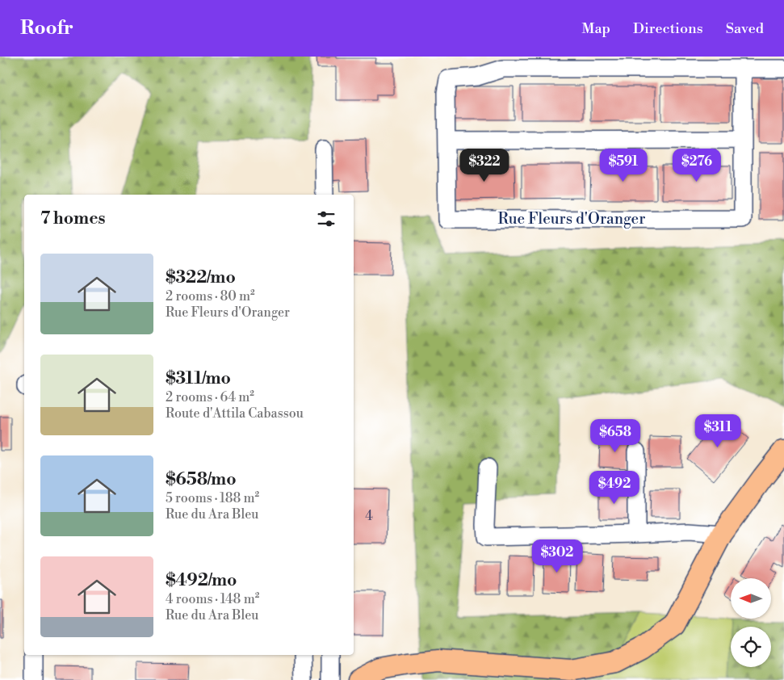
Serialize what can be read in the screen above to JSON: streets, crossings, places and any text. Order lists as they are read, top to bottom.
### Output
{
  "streets": {
    "street": ["Rue Fleurs d'Oranger"]
  },
  "house_numbers": ["4"],
  "north": "left",
  "page": {
    "header": "Roofr",
    "nav": ["Map", "Directions", "Saved"],
    "price": [
      "$322",
      "$591",
      "$276",
      "$311",
      "$658",
      "$492",
      "$302"
    ],
    "heading": "7 homes",
    "list": [
      {
        "name": "$322/mo",
        "note": "2 rooms · 80 m² · Rue Fleurs d'Oranger"
      },
      {
        "name": "$311/mo",
        "note": "2 rooms · 64 m² · Route d'Attila Cabassou"
      },
      {
        "name": "$658/mo",
        "note": "5 rooms · 188 m² · Rue du Ara Bleu"
      },
      {
        "name": "$492/mo",
        "note": "4 rooms · 148 m² · Rue du Ara Bleu"
      }
    ]
  }
}
